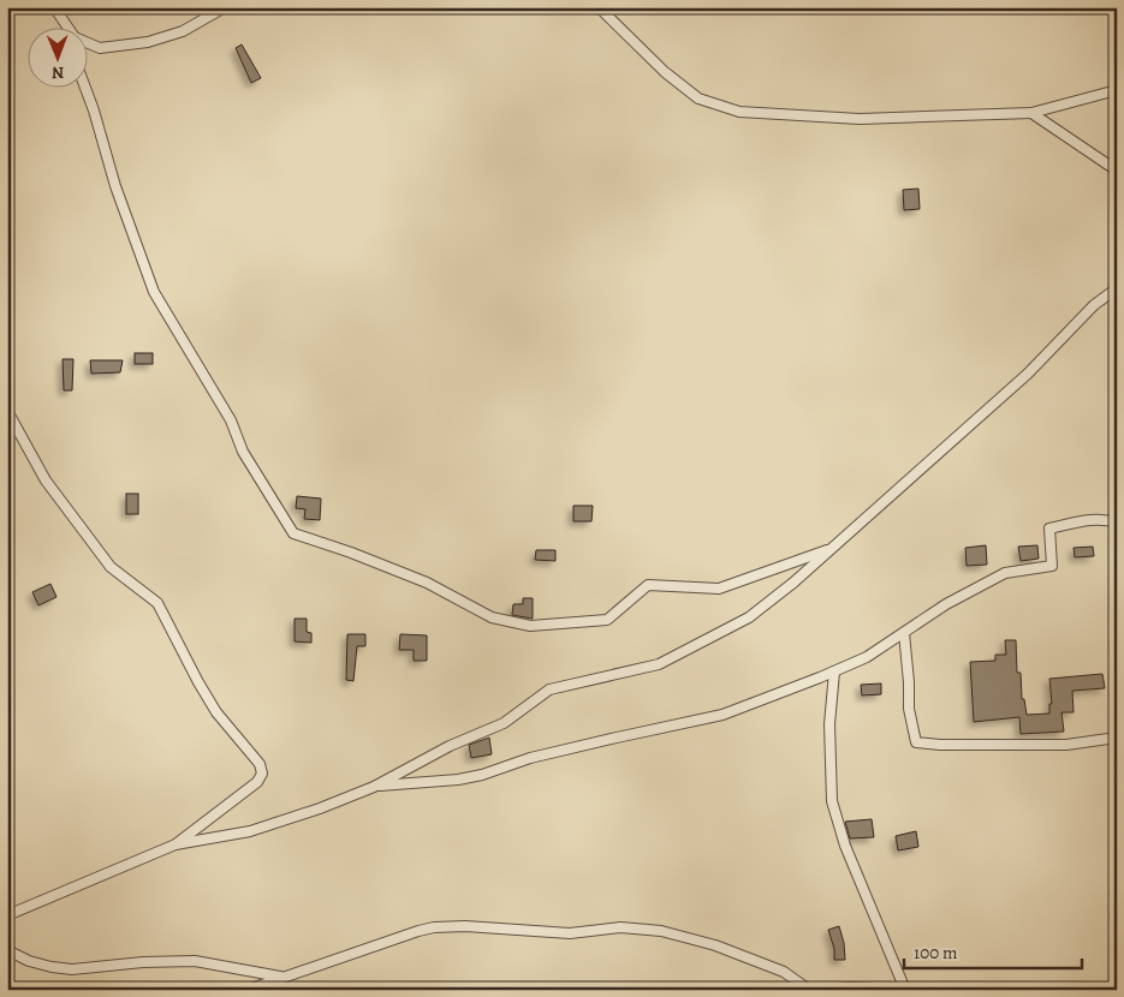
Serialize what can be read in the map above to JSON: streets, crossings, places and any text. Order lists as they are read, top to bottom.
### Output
{
  "scale_bar": "100 m",
  "north": "bottom"
}
